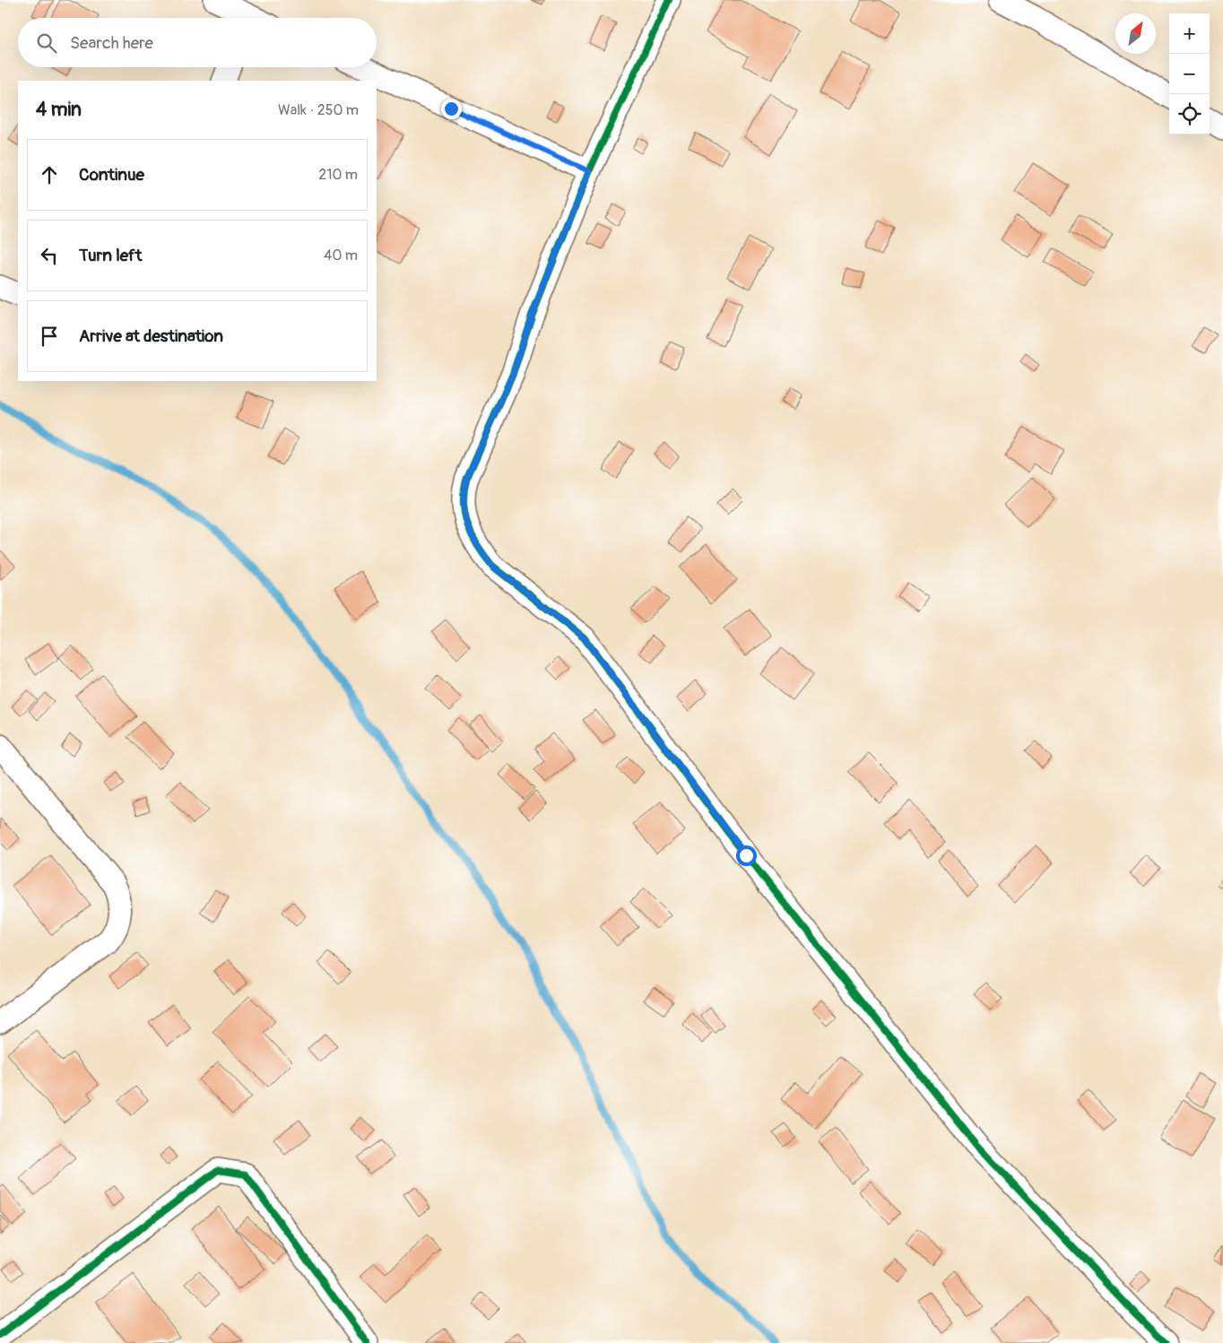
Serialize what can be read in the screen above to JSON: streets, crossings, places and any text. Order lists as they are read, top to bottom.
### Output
{
  "north": "top right",
  "page": {
    "map_buttons": ["+", "−"],
    "search": "Search here",
    "heading": ["4 min", "Walk · 250 m"],
    "list": [
      ["Continue", "210 m"],
      ["Turn left", "40 m"],
      "Arrive at destination"
    ]
  }
}
